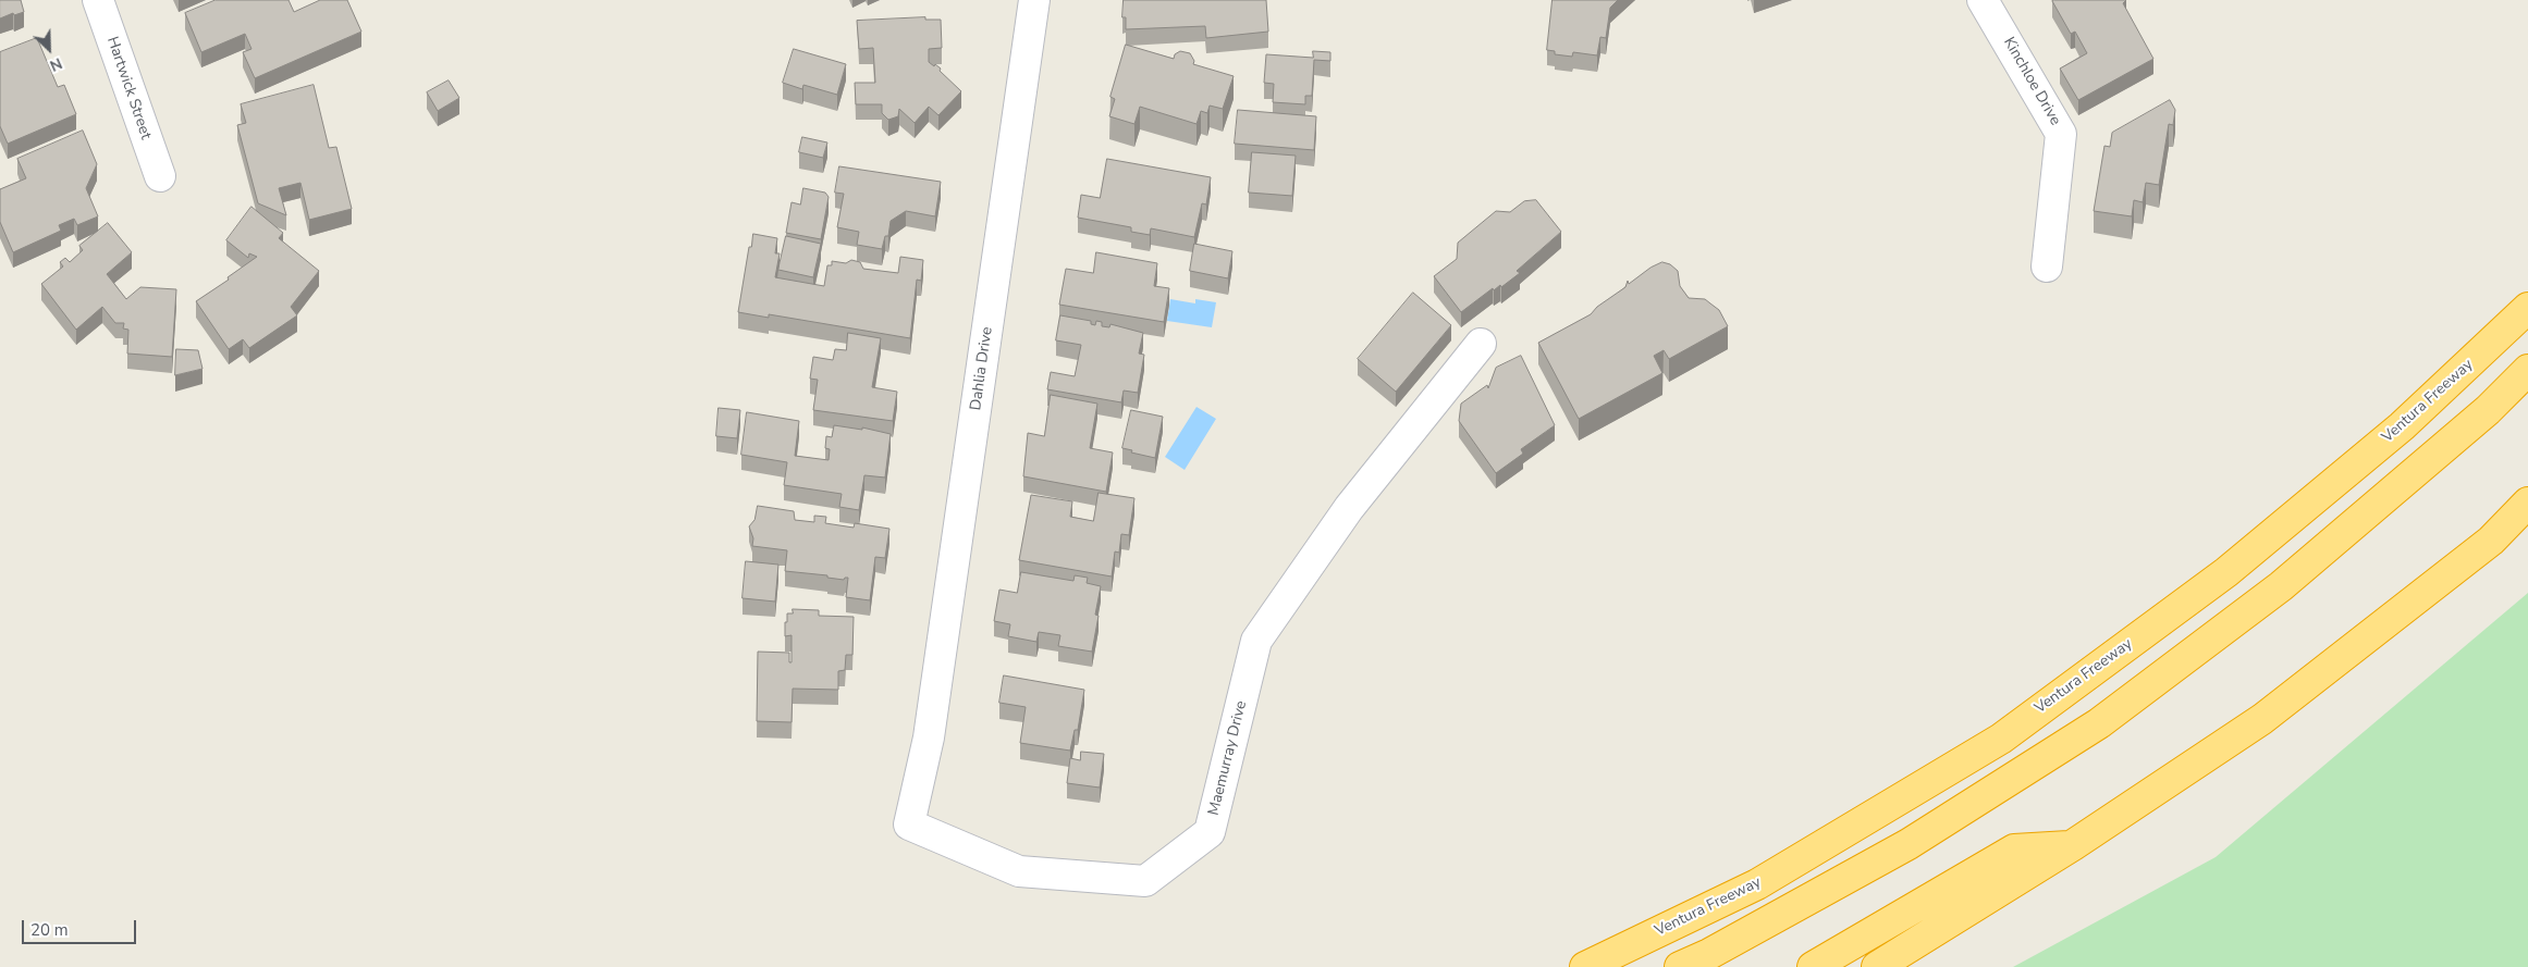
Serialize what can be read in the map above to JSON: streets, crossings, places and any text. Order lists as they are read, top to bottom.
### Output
{
  "streets": {
    "highway": ["Ventura Freeway"],
    "street": [
      "Kinchloe Drive",
      "Hartwick Street",
      "Dahlia Drive",
      "Maemurray Drive"
    ]
  },
  "crossings": [
    ["Dahlia Drive", "Maemurray Drive"]
  ],
  "scale_bar": "20 m",
  "north": "bottom right"
}
